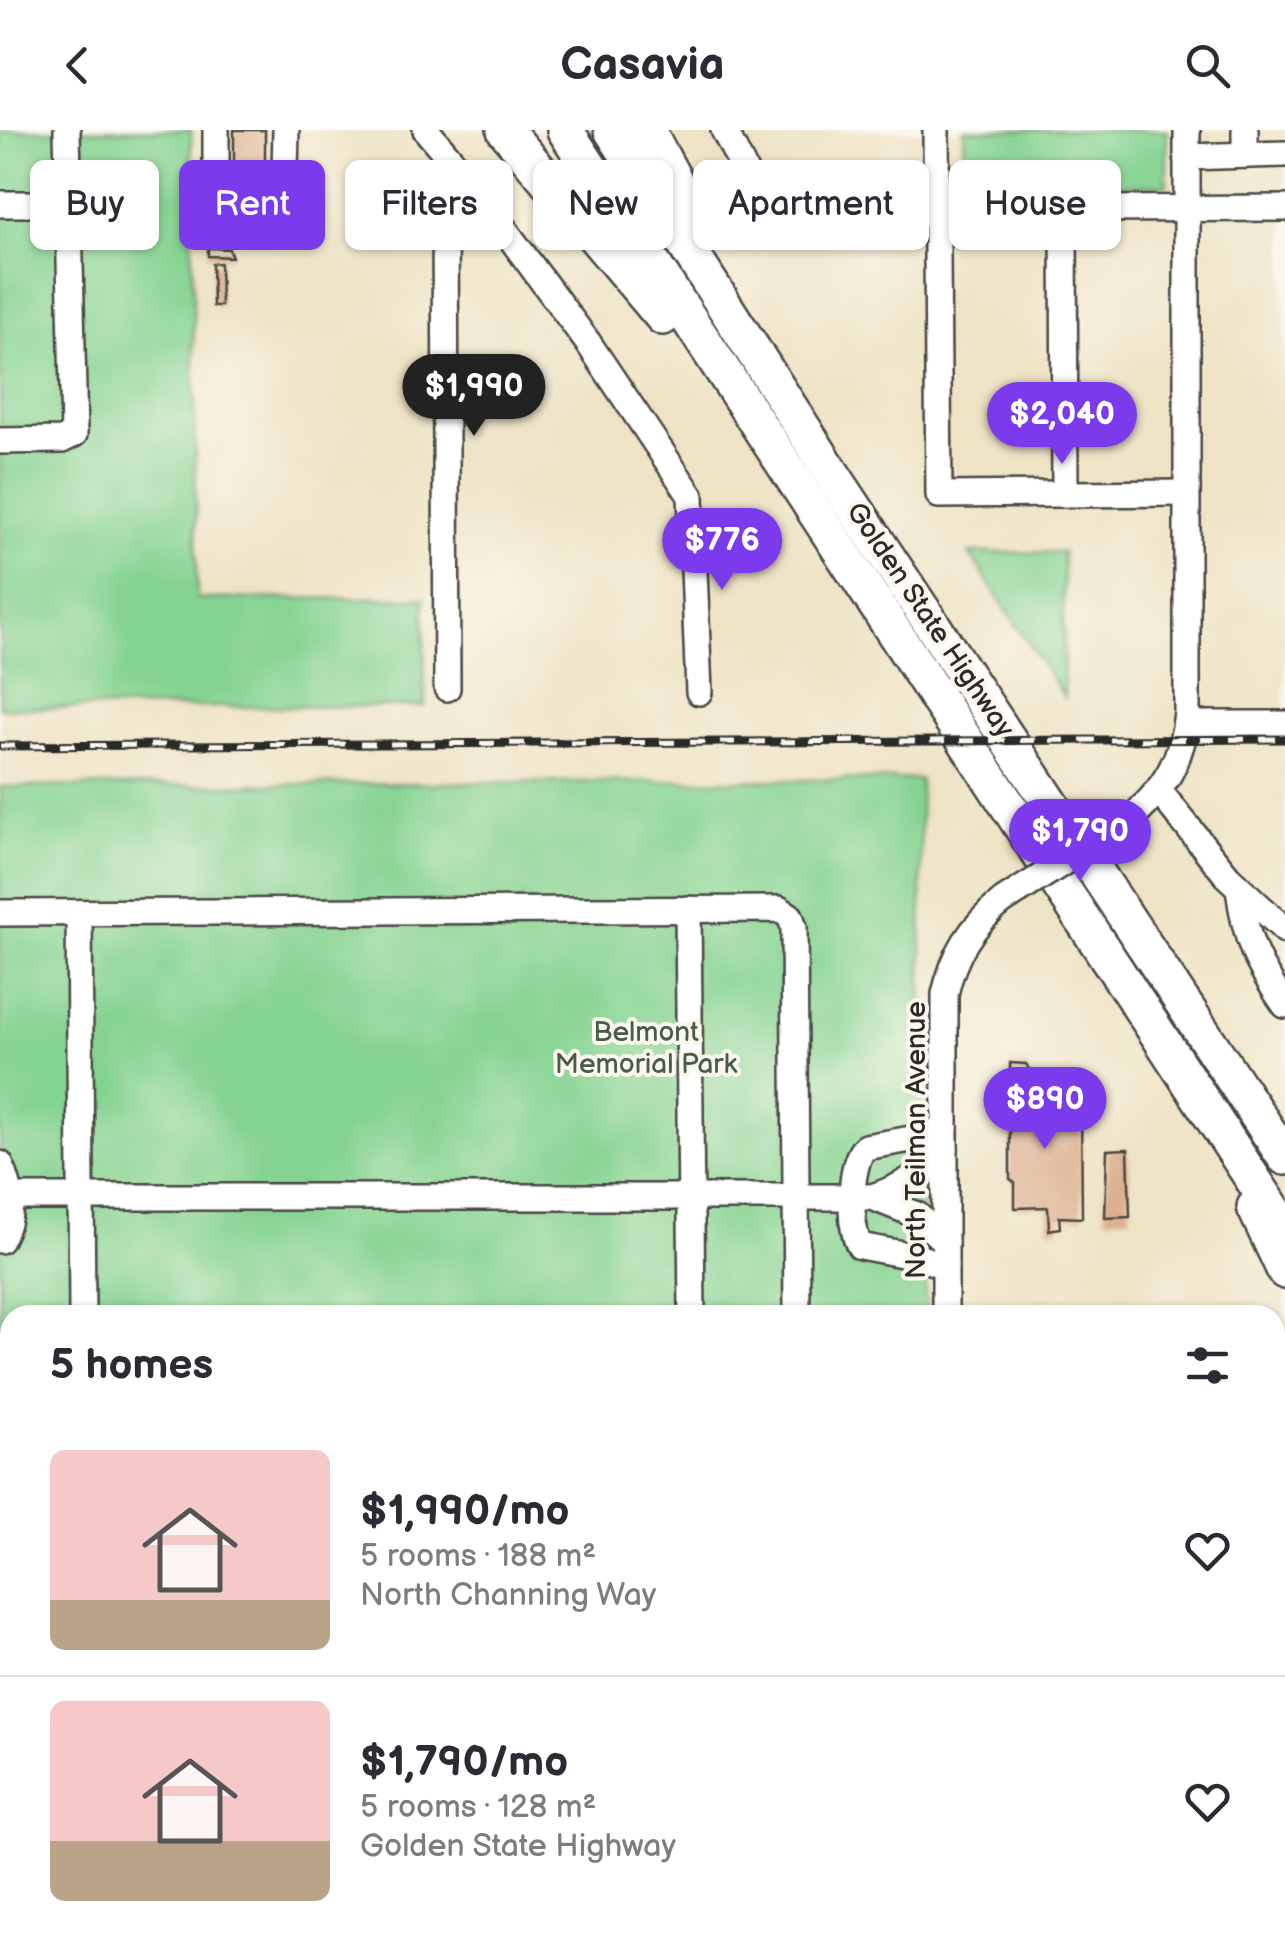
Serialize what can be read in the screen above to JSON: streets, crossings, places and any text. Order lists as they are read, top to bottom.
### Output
{
  "streets": {
    "highway": ["Golden State Highway"],
    "street": ["North Teilman Avenue"]
  },
  "parks": ["Belmont Memorial Park"],
  "page": {
    "header": "Casavia",
    "chip": [
      "Buy",
      "Rent",
      "Filters",
      "New",
      "Apartment",
      "House"
    ],
    "price": [
      "$1,990",
      "$2,040",
      "$776",
      "$1,790",
      "$890"
    ],
    "heading": "5 homes",
    "list": [
      {
        "name": "$1,990/mo",
        "note": "5 rooms · 188 m² · North Channing Way"
      },
      {
        "name": "$1,790/mo",
        "note": "5 rooms · 128 m² · Golden State Highway"
      }
    ]
  }
}
